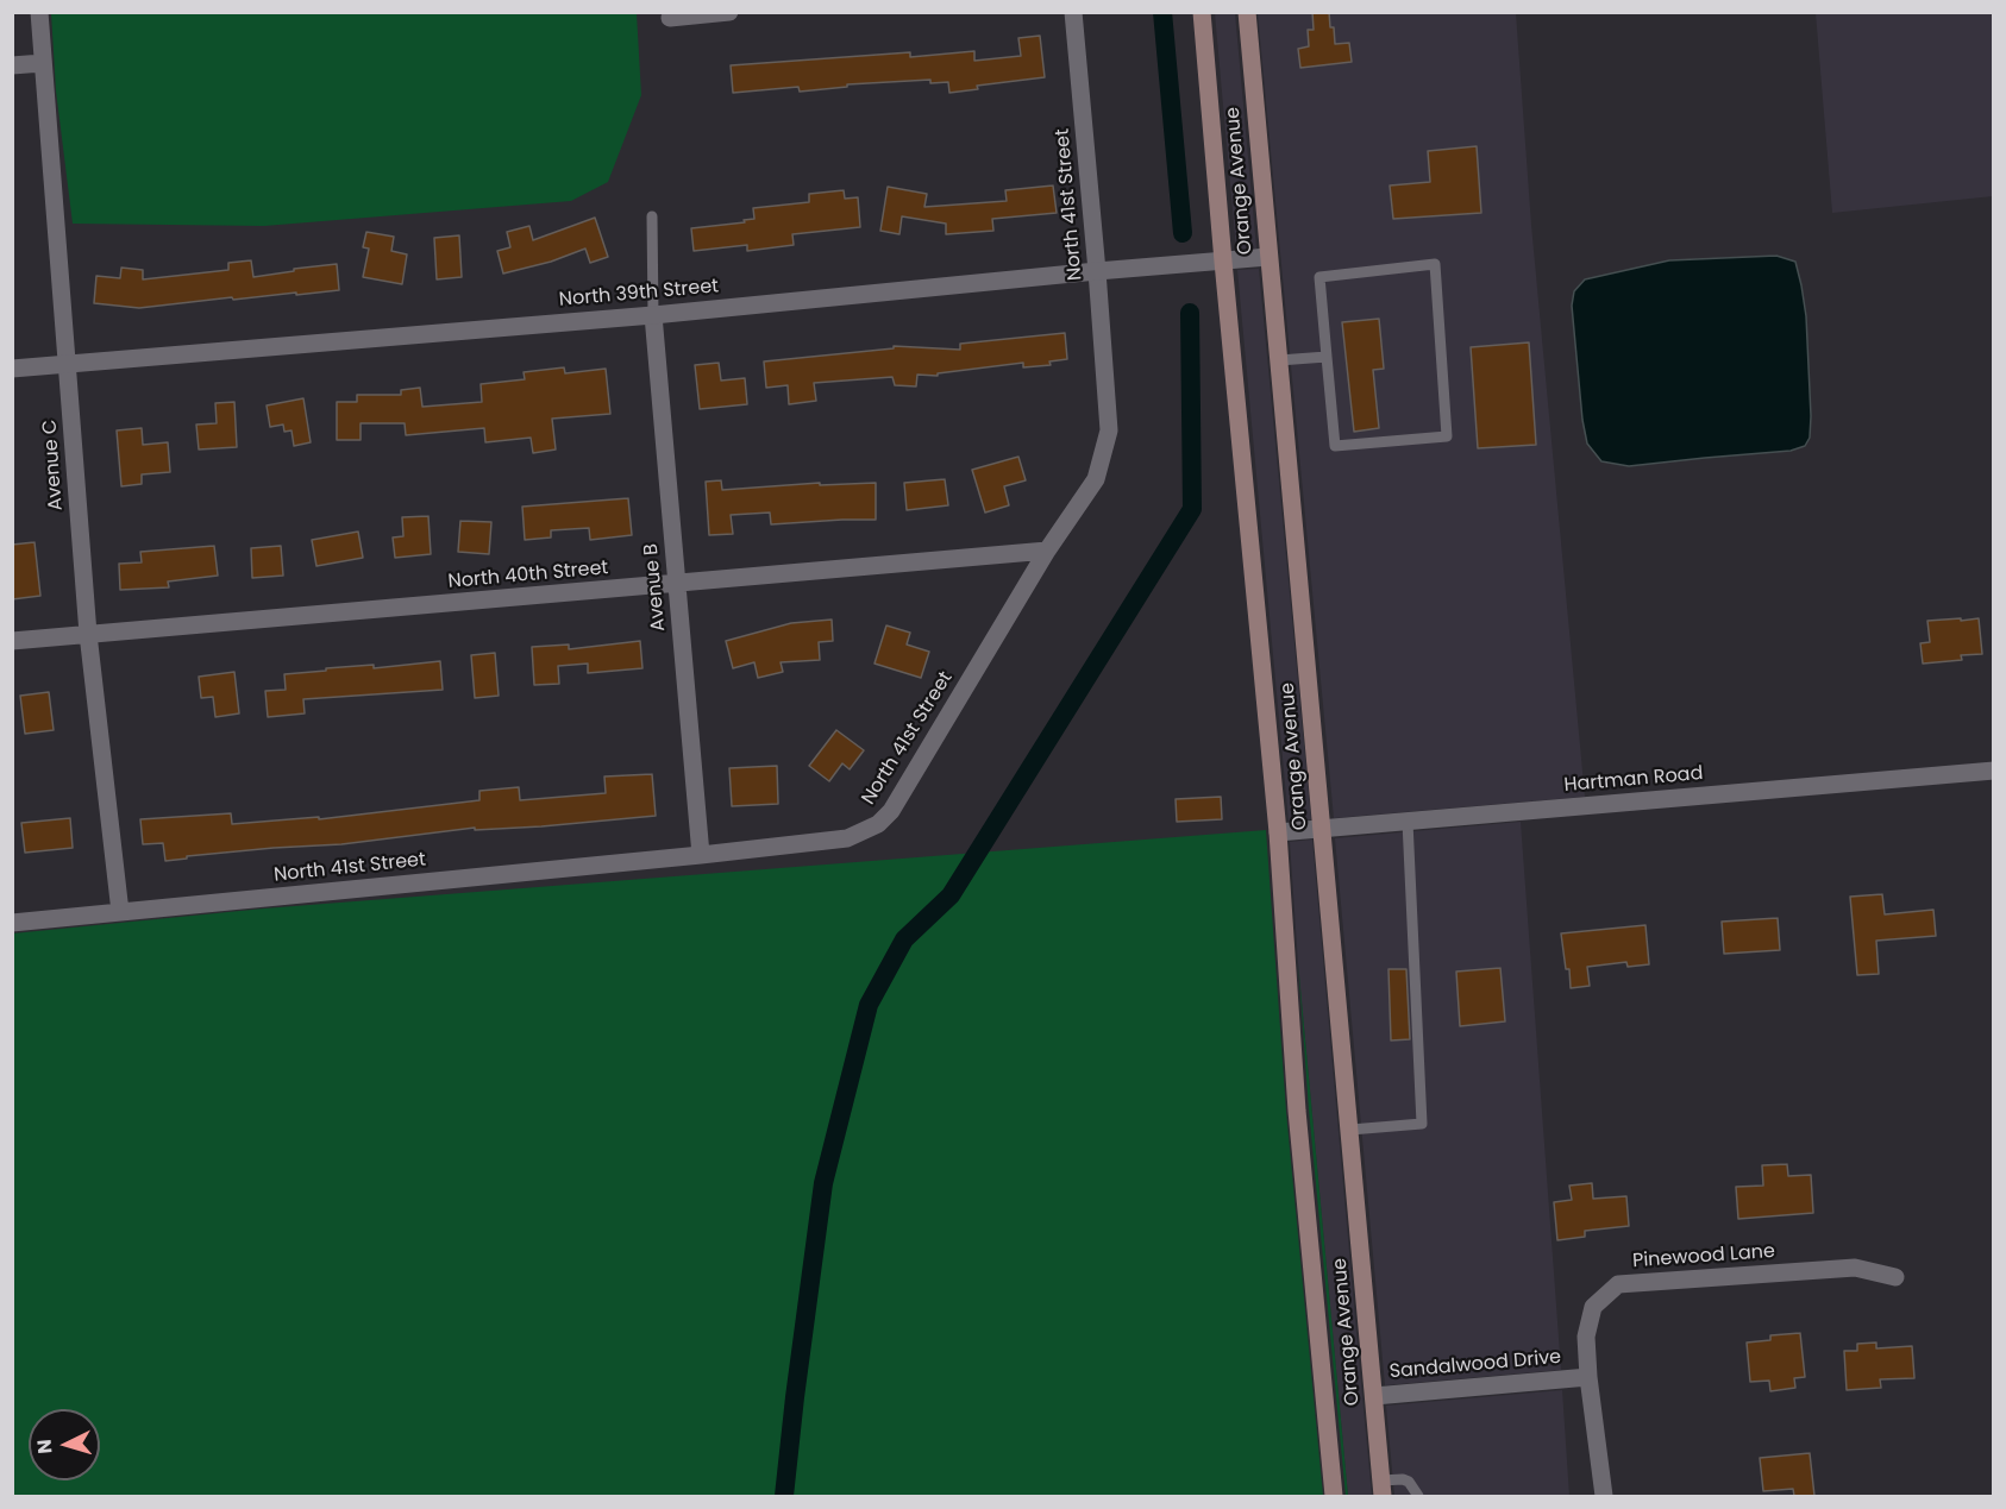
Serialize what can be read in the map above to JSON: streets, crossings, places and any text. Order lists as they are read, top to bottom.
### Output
{
  "streets": {
    "main road": ["Orange Avenue"],
    "street": [
      "North 41st Street",
      "North 39th Street",
      "Avenue C",
      "North 40th Street",
      "Avenue B",
      "Hartman Road",
      "Pinewood Lane",
      "Sandalwood Drive"
    ]
  },
  "crossings": [
    ["Orange Avenue", "North 39th Street"],
    ["Orange Avenue", "Hartman Road"],
    ["Orange Avenue", "Sandalwood Drive"],
    ["North 41st Street", "North 39th Street"],
    ["North 41st Street", "Avenue C"],
    ["North 41st Street", "North 40th Street"],
    ["North 41st Street", "Avenue B"],
    ["North 39th Street", "Avenue C"],
    ["North 39th Street", "Avenue B"],
    ["Avenue C", "North 40th Street"],
    ["North 40th Street", "Avenue B"],
    ["Pinewood Lane", "Sandalwood Drive"]
  ],
  "north": "left"
}
